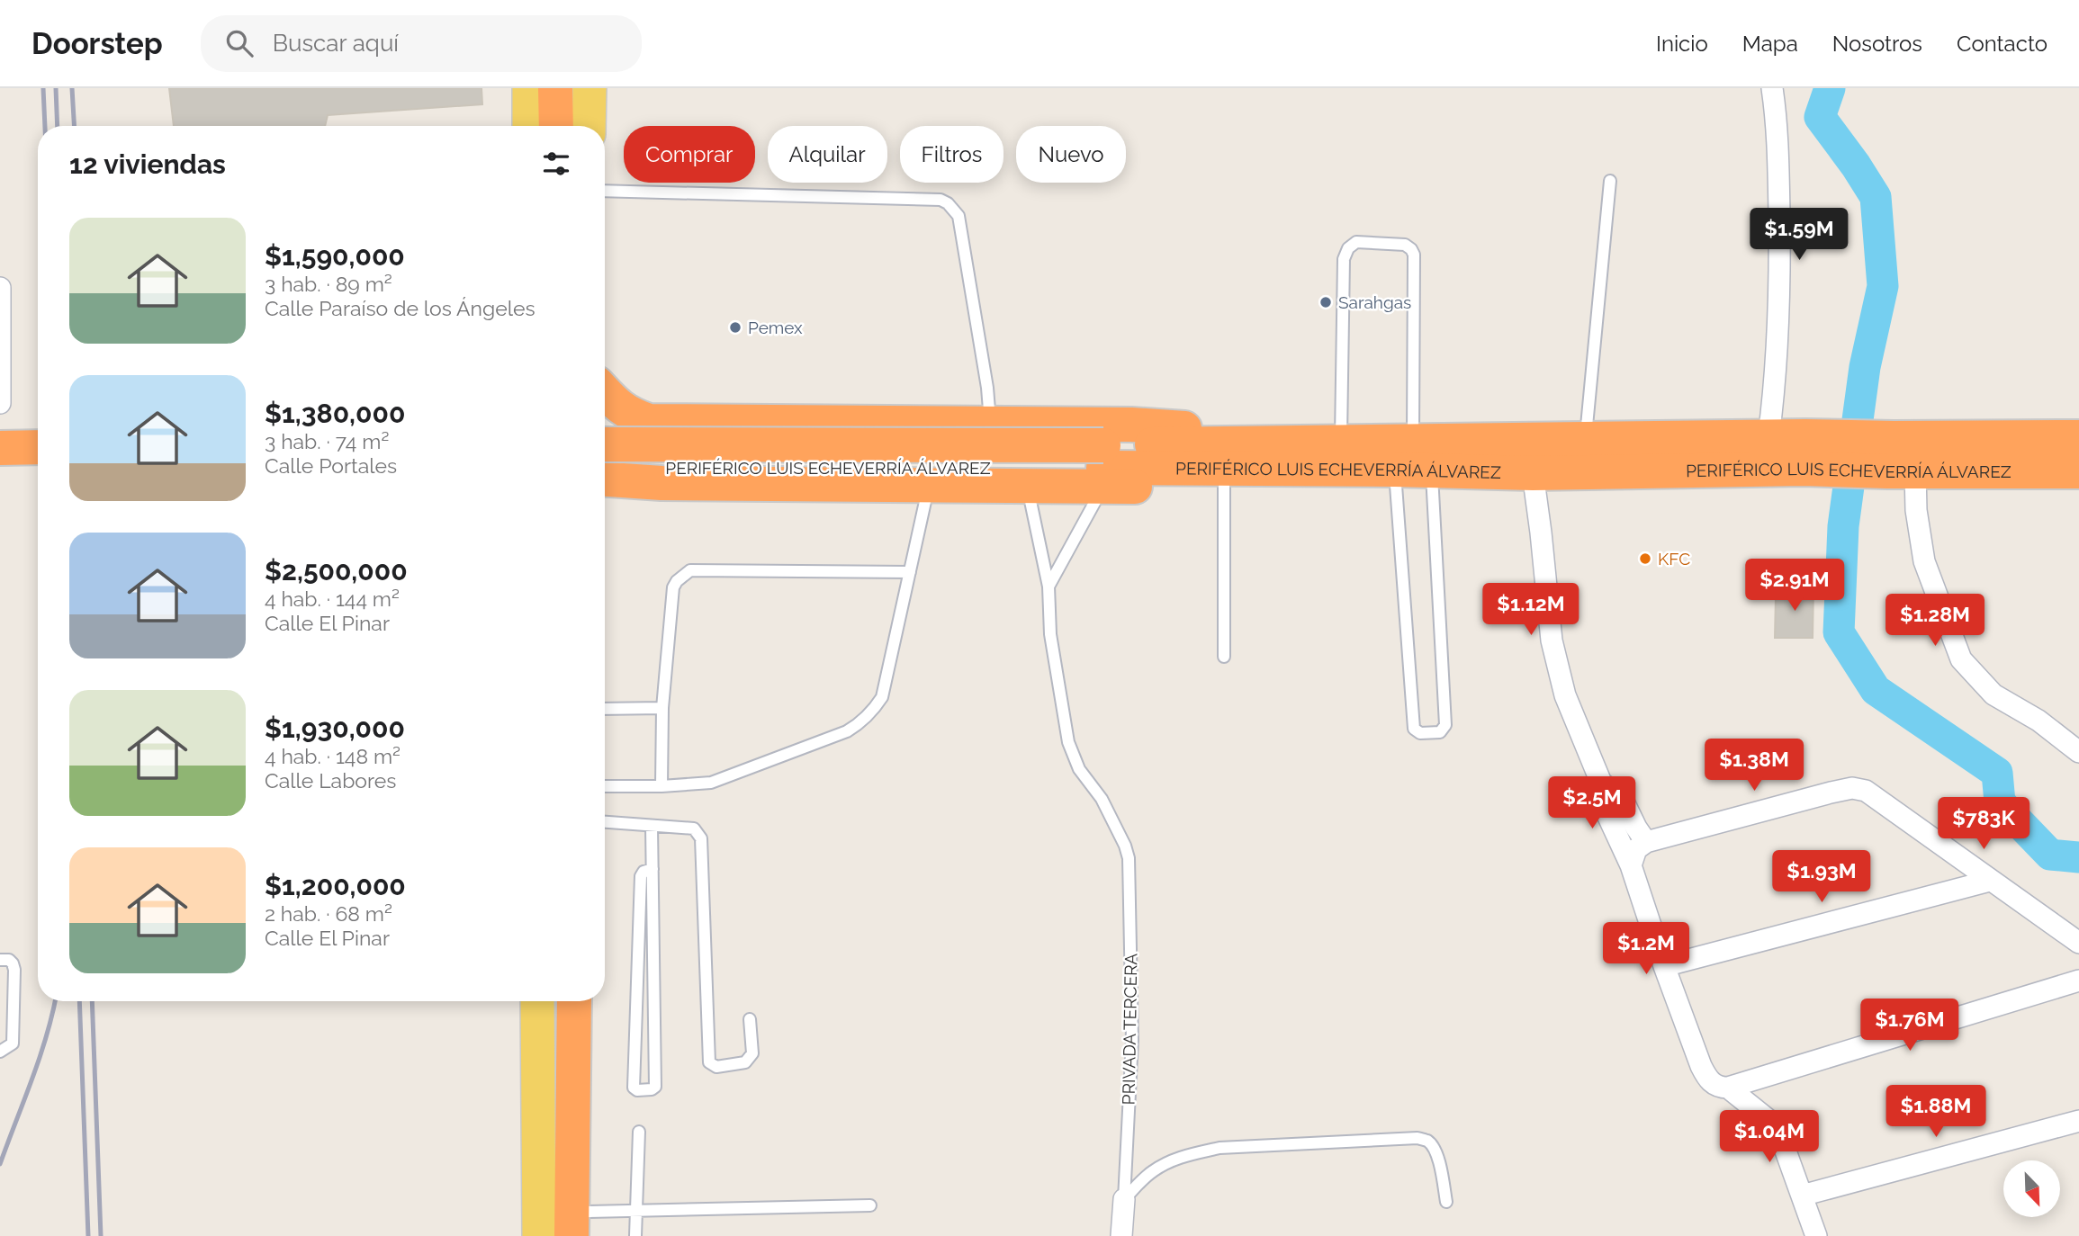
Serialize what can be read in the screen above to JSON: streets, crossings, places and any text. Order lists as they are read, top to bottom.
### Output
{
  "streets": {
    "highway": ["PERIFÉRICO LUIS ECHEVERRÍA ÁLVAREZ"],
    "lane": ["PRIVADA TERCERA"]
  },
  "places": ["Sarahgas", "Pemex", "KFC"],
  "north": "bottom right",
  "page": {
    "header": "Doorstep",
    "search": "Buscar aquí",
    "nav": [
      "Inicio",
      "Mapa",
      "Nosotros",
      "Contacto"
    ],
    "chip": [
      "Comprar",
      "Alquilar",
      "Filtros",
      "Nuevo"
    ],
    "heading": "12 viviendas",
    "list": [
      {
        "name": "$1,590,000",
        "note": "3 hab. · 89 m² · Calle Paraíso de los Ángeles"
      },
      {
        "name": "$1,380,000",
        "note": "3 hab. · 74 m² · Calle Portales"
      },
      {
        "name": "$2,500,000",
        "note": "4 hab. · 144 m² · Calle El Pinar"
      },
      {
        "name": "$1,930,000",
        "note": "4 hab. · 148 m² · Calle Labores"
      },
      {
        "name": "$1,200,000",
        "note": "2 hab. · 68 m² · Calle El Pinar"
      }
    ],
    "price": [
      "$1.59M",
      "$2.91M",
      "$1.12M",
      "$1.28M",
      "$1.38M",
      "$2.5M",
      "$783K",
      "$1.93M",
      "$1.2M",
      "$1.76M",
      "$1.88M",
      "$1.04M"
    ]
  }
}
